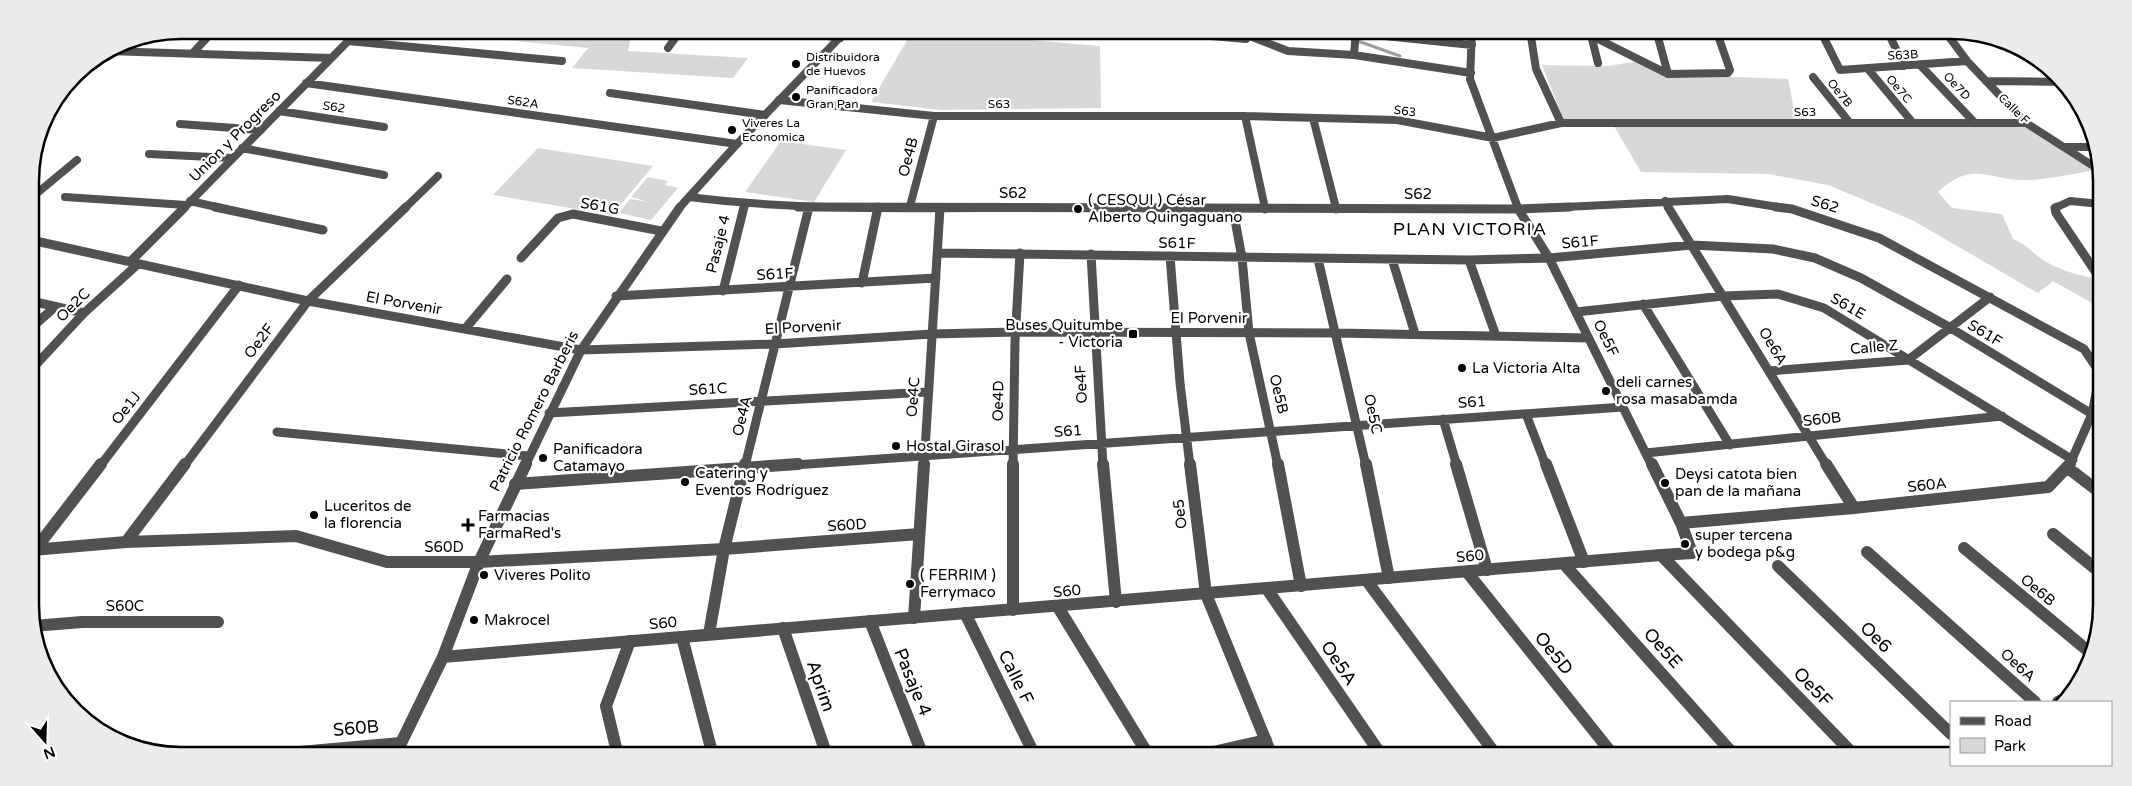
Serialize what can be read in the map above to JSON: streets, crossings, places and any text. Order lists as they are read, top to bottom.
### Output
{
  "streets": {
    "street": [
      "S63B",
      "Oe7D",
      "Oe7C",
      "Oe7B",
      "S62A",
      "S63",
      "S62",
      "Calle F",
      "Union y Progreso",
      "Oe4B",
      "S61G",
      "S61F",
      "Pasaje 4",
      "El Porvenir",
      "Oe2C",
      "S61E",
      "Oe5F",
      "Oe2F",
      "Oe6A",
      "Calle Z",
      "Oe4F",
      "S61C",
      "Oe5B",
      "Oe4C",
      "Oe4D",
      "S61",
      "Oe1J",
      "Patricio Romero Barberis",
      "Oe5C",
      "Oe4A",
      "S60B",
      "S60A",
      "Oe5",
      "S60D",
      "S60",
      "Oe6B",
      "S60C",
      "Oe6",
      "Oe5E",
      "Oe5D",
      "Oe5A",
      "Aprim"
    ]
  },
  "crossings": [
    ["S63B", "Oe7D"],
    ["S63B", "Oe7C"],
    ["S63B", "Calle F"],
    ["Oe7D", "S63"],
    ["Oe7C", "S63"],
    ["Oe7B", "S63"],
    ["S62A", "Union y Progreso"],
    ["S62A", "Patricio Romero Barberis"],
    ["S63", "Calle F"],
    ["S63", "Oe4B"],
    ["S63", "Oe5F"],
    ["S63", "Patricio Romero Barberis"],
    ["S62", "Union y Progreso"],
    ["S62", "Oe4B"],
    ["S62", "Pasaje 4"],
    ["S62", "Oe5F"],
    ["S62", "Oe6A"],
    ["S62", "Calle Z"],
    ["S62", "Oe5B"],
    ["S62", "Oe4C"],
    ["S62", "Patricio Romero Barberis"],
    ["S62", "Oe4A"],
    ["Calle F", "S60"],
    ["Union y Progreso", "El Porvenir"],
    ["Union y Progreso", "Oe2C"],
    ["S61G", "Patricio Romero Barberis"],
    ["S61F", "Pasaje 4"],
    ["S61F", "Oe5F"],
    ["S61F", "Oe6A"],
    ["S61F", "Calle Z"],
    ["S61F", "Oe4F"],
    ["S61F", "Oe5B"],
    ["S61F", "Oe4C"],
    ["S61F", "Oe4D"],
    ["S61F", "Patricio Romero Barberis"],
    ["S61F", "Oe5C"],
    ["S61F", "Oe4A"],
    ["S61F", "S60A"],
    ["S61F", "Oe5"],
    ["Pasaje 4", "S60"],
    ["El Porvenir", "Oe2C"],
    ["El Porvenir", "Oe5F"],
    ["El Porvenir", "Oe2F"],
    ["El Porvenir", "Oe4F"],
    ["El Porvenir", "Oe5B"],
    ["El Porvenir", "Oe4C"],
    ["El Porvenir", "Oe4D"],
    ["El Porvenir", "Oe1J"],
    ["El Porvenir", "Patricio Romero Barberis"],
    ["El Porvenir", "Oe5C"],
    ["El Porvenir", "Oe4A"],
    ["El Porvenir", "Oe5"],
    ["S61E", "Oe5F"],
    ["S61E", "Oe6A"],
    ["S61E", "Calle Z"],
    ["S61E", "S60B"],
    ["S61E", "S60A"],
    ["Oe5F", "S61"],
    ["Oe5F", "S60B"],
    ["Oe5F", "S60A"],
    ["Oe5F", "S60"],
    ["Oe2F", "S60D"],
    ["Oe6A", "Calle Z"],
    ["Oe6A", "S60B"],
    ["Oe6A", "S60A"],
    ["Oe4F", "S61"],
    ["Oe4F", "S60"],
    ["S61C", "Oe4C"],
    ["S61C", "Patricio Romero Barberis"],
    ["S61C", "Oe4A"],
    ["Oe5B", "S61"],
    ["Oe5B", "S60"],
    ["Oe4C", "S61"],
    ["Oe4C", "S60D"],
    ["Oe4C", "S60"],
    ["Oe4D", "S61"],
    ["Oe4D", "S60"],
    ["S61", "Patricio Romero Barberis"],
    ["S61", "Oe5C"],
    ["S61", "Oe4A"],
    ["S61", "Oe5"],
    ["Patricio Romero Barberis", "S60B"],
    ["Patricio Romero Barberis", "S60D"],
    ["Patricio Romero Barberis", "S60"],
    ["Oe5C", "S60"],
    ["Oe4A", "S60D"],
    ["Oe4A", "S60"],
    ["Oe5", "S60"],
    ["S60", "Oe5E"],
    ["S60", "Oe5D"],
    ["S60", "Oe5A"],
    ["S60", "Aprim"]
  ],
  "districts": ["PLAN VICTORIA"],
  "places": {
    "other": [
      "Distribuidora de Huevos",
      "Panificadora Gran Pan",
      "Viveres La Economica",
      "( CESQUI ) César Alberto Quingaguano",
      "La Victoria Alta",
      "deli carnes rosa masabamda",
      "Hostal Girasol",
      "Panificadora Catamayo",
      "Catering y Eventos Rodríguez",
      "Deysi catota bien pan de la mañana",
      "Luceritos de la florencia",
      "super tercena y bodega p&g",
      "Viveres Polito",
      "( FERRIM ) Ferrymaco",
      "Makrocel"
    ],
    "transit": ["Buses Quitumbe - Victoria"],
    "health": ["Farmacias FarmaRed's"]
  },
  "legend": ["Road", "Park"],
  "north": "bottom"
}
